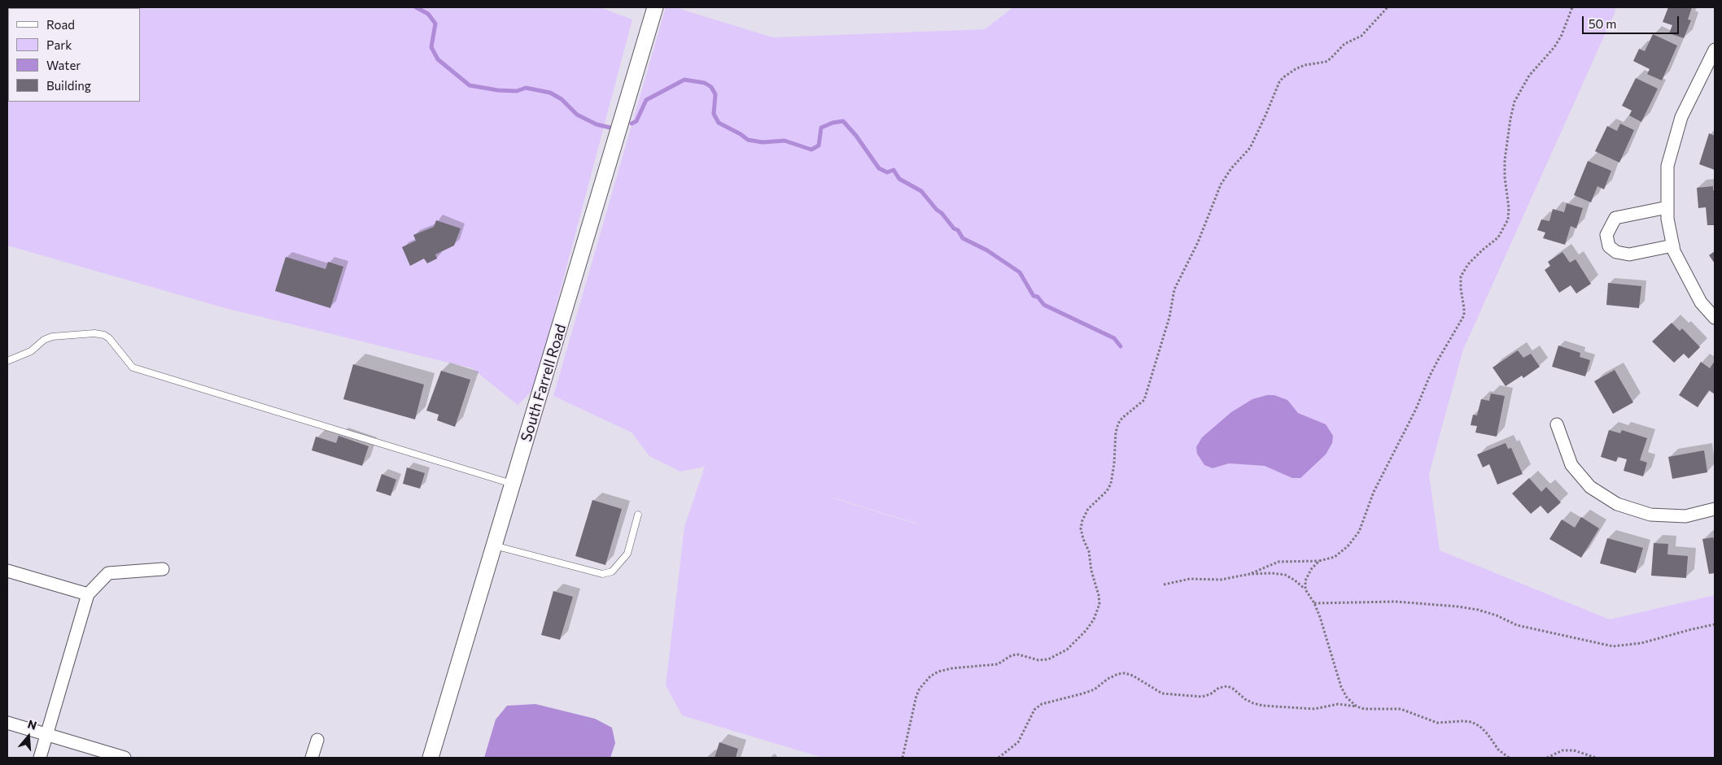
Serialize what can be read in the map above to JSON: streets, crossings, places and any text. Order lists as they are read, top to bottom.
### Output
{
  "streets": {
    "street": ["South Farrell Road"]
  },
  "legend": [
    "Road",
    "Park",
    "Water",
    "Building"
  ],
  "scale_bar": "50 m",
  "north": "top"
}
